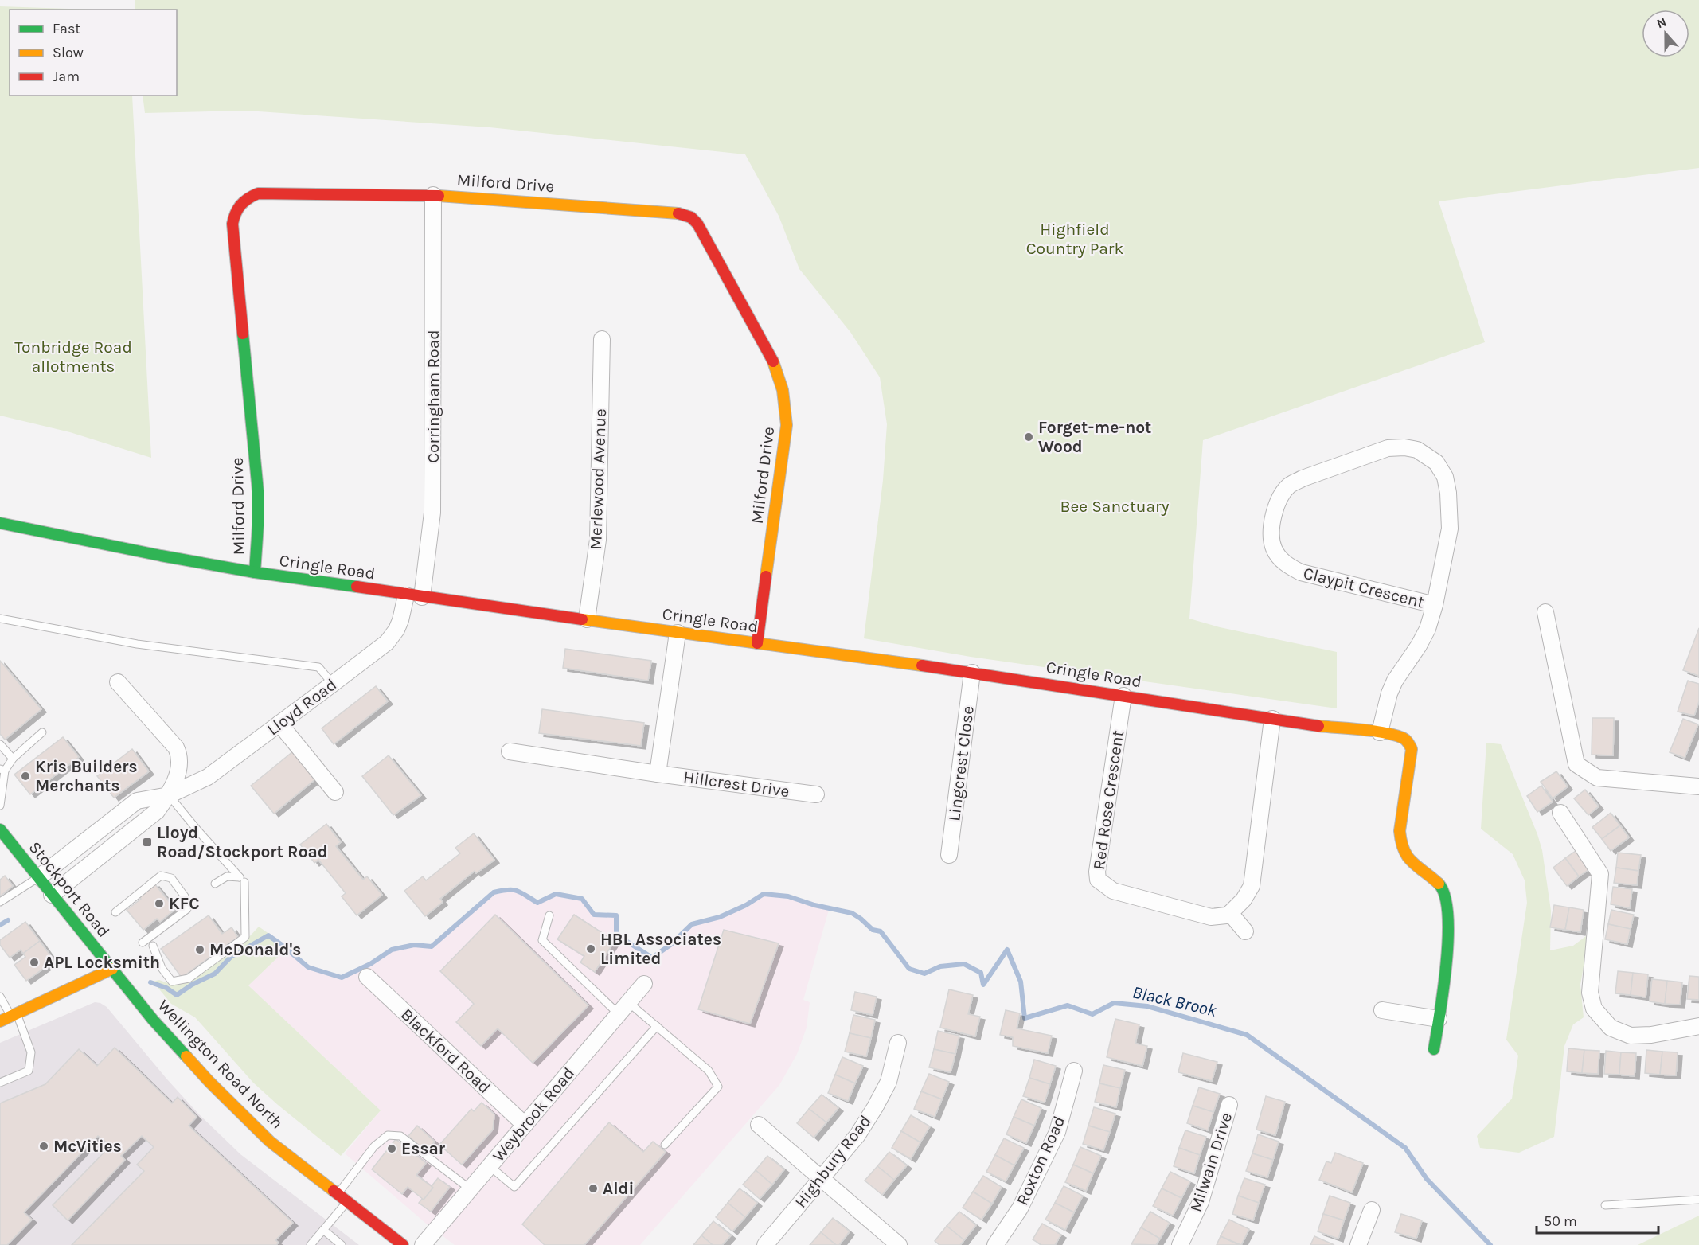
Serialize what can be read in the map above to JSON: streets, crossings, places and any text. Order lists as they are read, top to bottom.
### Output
{
  "streets": {
    "main road": [
      "Milford Drive",
      "Cringle Road",
      "Stockport Road",
      "Wellington Road North"
    ],
    "street": [
      "Corringham Road",
      "Merlewood Avenue",
      "Claypit Crescent",
      "Lloyd Road",
      "Lingcrest Close",
      "Hillcrest Drive",
      "Red Rose Crescent",
      "Blackford Road",
      "Weybrook Road",
      "Roxton Road",
      "Highbury Road",
      "Milwain Drive"
    ]
  },
  "crossings": [
    ["Milford Drive", "Corringham Road"],
    ["Milford Drive", "Cringle Road"],
    ["Corringham Road", "Cringle Road"],
    ["Merlewood Avenue", "Cringle Road"],
    ["Cringle Road", "Claypit Crescent"],
    ["Cringle Road", "Lloyd Road"],
    ["Cringle Road", "Lingcrest Close"],
    ["Cringle Road", "Red Rose Crescent"],
    ["Lloyd Road", "Stockport Road"],
    ["Stockport Road", "Wellington Road North"],
    ["Blackford Road", "Weybrook Road"]
  ],
  "water": ["Black Brook"],
  "parks": ["Highfield Country Park", "Tonbridge Road allotments", "Bee Sanctuary"],
  "places": {
    "other": [
      "Forget-me-not Wood",
      "Kris Builders Merchants",
      "KFC",
      "HBL Associates Limited",
      "McDonald's",
      "APL Locksmith",
      "McVities",
      "Essar",
      "Aldi"
    ],
    "transit": ["Lloyd Road/Stockport Road"]
  },
  "legend": ["Fast", "Slow", "Jam"],
  "scale_bar": "50 m",
  "north": "top"
}
